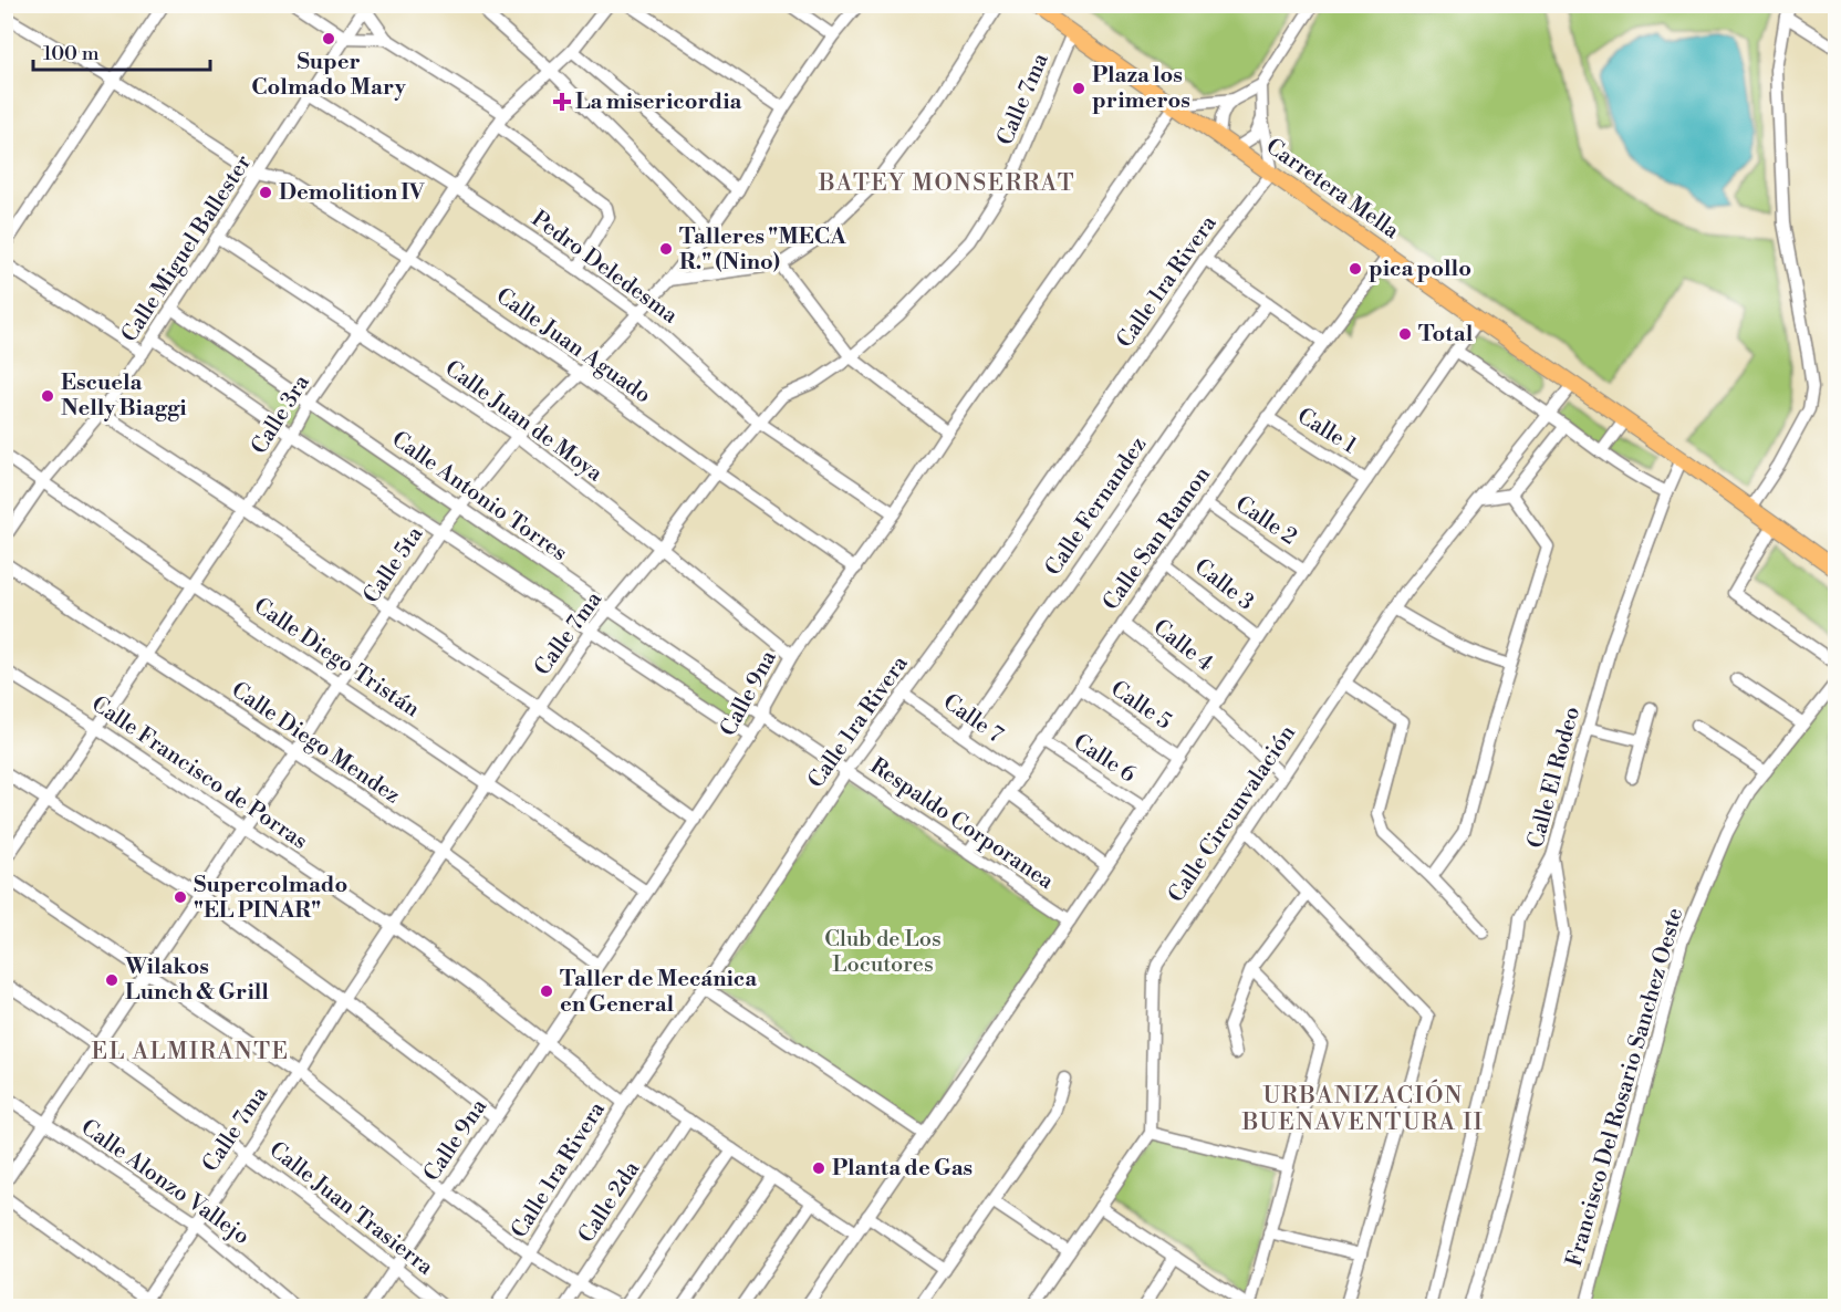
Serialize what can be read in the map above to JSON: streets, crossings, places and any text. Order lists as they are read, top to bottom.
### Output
{
  "streets": {
    "main road": ["Carretera Mella"],
    "street": [
      "Calle 7ma",
      "Calle Miguel Ballester",
      "Pedro Deledesma",
      "Calle 1ra Rivera",
      "Calle Juan Aguado",
      "Calle 3ra",
      "Calle Juan de Moya",
      "Calle 1",
      "Calle Antonio Torres",
      "Calle Fernandez",
      "Calle 2",
      "Calle San Ramon",
      "Calle 5ta",
      "Calle 3",
      "Calle 4",
      "Calle Diego Tristán",
      "Calle 9na",
      "Calle 5",
      "Calle 7",
      "Calle Diego Mendez",
      "Calle 6",
      "Calle Francisco de Porras",
      "Calle El Rodeo",
      "Calle Circunvalación",
      "Respaldo Corporanea",
      "Francisco Del Rosario Sanchez Oeste",
      "Calle Alonzo Vallejo",
      "Calle 2da",
      "Calle Juan Trasierra"
    ]
  },
  "crossings": [
    ["Calle 7ma", "Carretera Mella"],
    ["Calle 7ma", "Pedro Deledesma"],
    ["Calle 7ma", "Calle Juan Aguado"],
    ["Calle 7ma", "Calle Juan de Moya"],
    ["Calle 7ma", "Calle Antonio Torres"],
    ["Calle 7ma", "Calle Diego Tristán"],
    ["Calle 7ma", "Calle Diego Mendez"],
    ["Calle 7ma", "Calle Francisco de Porras"],
    ["Calle 7ma", "Calle Alonzo Vallejo"],
    ["Calle 7ma", "Calle Juan Trasierra"],
    ["Carretera Mella", "Calle 1ra Rivera"],
    ["Carretera Mella", "Calle San Ramon"],
    ["Carretera Mella", "Calle 9na"],
    ["Carretera Mella", "Calle El Rodeo"],
    ["Carretera Mella", "Calle Circunvalación"],
    ["Calle Miguel Ballester", "Pedro Deledesma"],
    ["Calle Miguel Ballester", "Calle Juan Aguado"],
    ["Calle Miguel Ballester", "Calle Juan de Moya"],
    ["Calle Miguel Ballester", "Calle Antonio Torres"],
    ["Calle Miguel Ballester", "Calle Diego Tristán"],
    ["Pedro Deledesma", "Calle 3ra"],
    ["Pedro Deledesma", "Calle 5ta"],
    ["Pedro Deledesma", "Calle 9na"],
    ["Calle 1ra Rivera", "Calle 7"],
    ["Calle 1ra Rivera", "Calle Francisco de Porras"],
    ["Calle 1ra Rivera", "Respaldo Corporanea"],
    ["Calle Juan Aguado", "Calle 3ra"],
    ["Calle Juan Aguado", "Calle 5ta"],
    ["Calle Juan Aguado", "Calle 9na"],
    ["Calle 3ra", "Calle Juan de Moya"],
    ["Calle 3ra", "Calle Antonio Torres"],
    ["Calle 3ra", "Calle Diego Tristán"],
    ["Calle 3ra", "Calle Diego Mendez"],
    ["Calle 3ra", "Calle Francisco de Porras"],
    ["Calle Juan de Moya", "Calle 5ta"],
    ["Calle Juan de Moya", "Calle 9na"],
    ["Calle 1", "Calle San Ramon"],
    ["Calle Antonio Torres", "Calle 5ta"],
    ["Calle Antonio Torres", "Calle 9na"],
    ["Calle Antonio Torres", "Respaldo Corporanea"],
    ["Calle Fernandez", "Calle 7"],
    ["Calle 2", "Calle San Ramon"],
    ["Calle San Ramon", "Calle 3"],
    ["Calle San Ramon", "Calle 4"],
    ["Calle San Ramon", "Calle 5"],
    ["Calle San Ramon", "Calle 7"],
    ["Calle San Ramon", "Calle 6"],
    ["Calle San Ramon", "Respaldo Corporanea"],
    ["Calle 5ta", "Calle Diego Tristán"],
    ["Calle 5ta", "Calle Diego Mendez"],
    ["Calle 5ta", "Calle Francisco de Porras"],
    ["Calle 5ta", "Calle Alonzo Vallejo"],
    ["Calle 5ta", "Calle Juan Trasierra"],
    ["Calle 4", "Calle Circunvalación"],
    ["Calle Diego Tristán", "Calle 9na"],
    ["Calle 9na", "Calle Diego Mendez"],
    ["Calle 9na", "Calle Francisco de Porras"],
    ["Calle 9na", "Respaldo Corporanea"],
    ["Calle 9na", "Calle Juan Trasierra"]
  ],
  "districts": ["BATEY MONSERRAT", "EL ALMIRANTE", "URBANIZACIÓN BUENAVENTURA II"],
  "parks": ["Club de Los Locutores"],
  "places": {
    "other": [
      "Super Colmado Mary",
      "Plaza los primeros",
      "Demolition IV",
      "Talleres \"MECA R.\" (Nino)",
      "pica pollo",
      "Total",
      "Escuela Nelly Biaggi",
      "Supercolmado \"EL PINAR\"",
      "Wilakos Lunch & Grill",
      "Taller de Mecánica en General",
      "Planta de Gas"
    ],
    "health": ["La misericordia"]
  },
  "scale_bar": "100 m"
}
